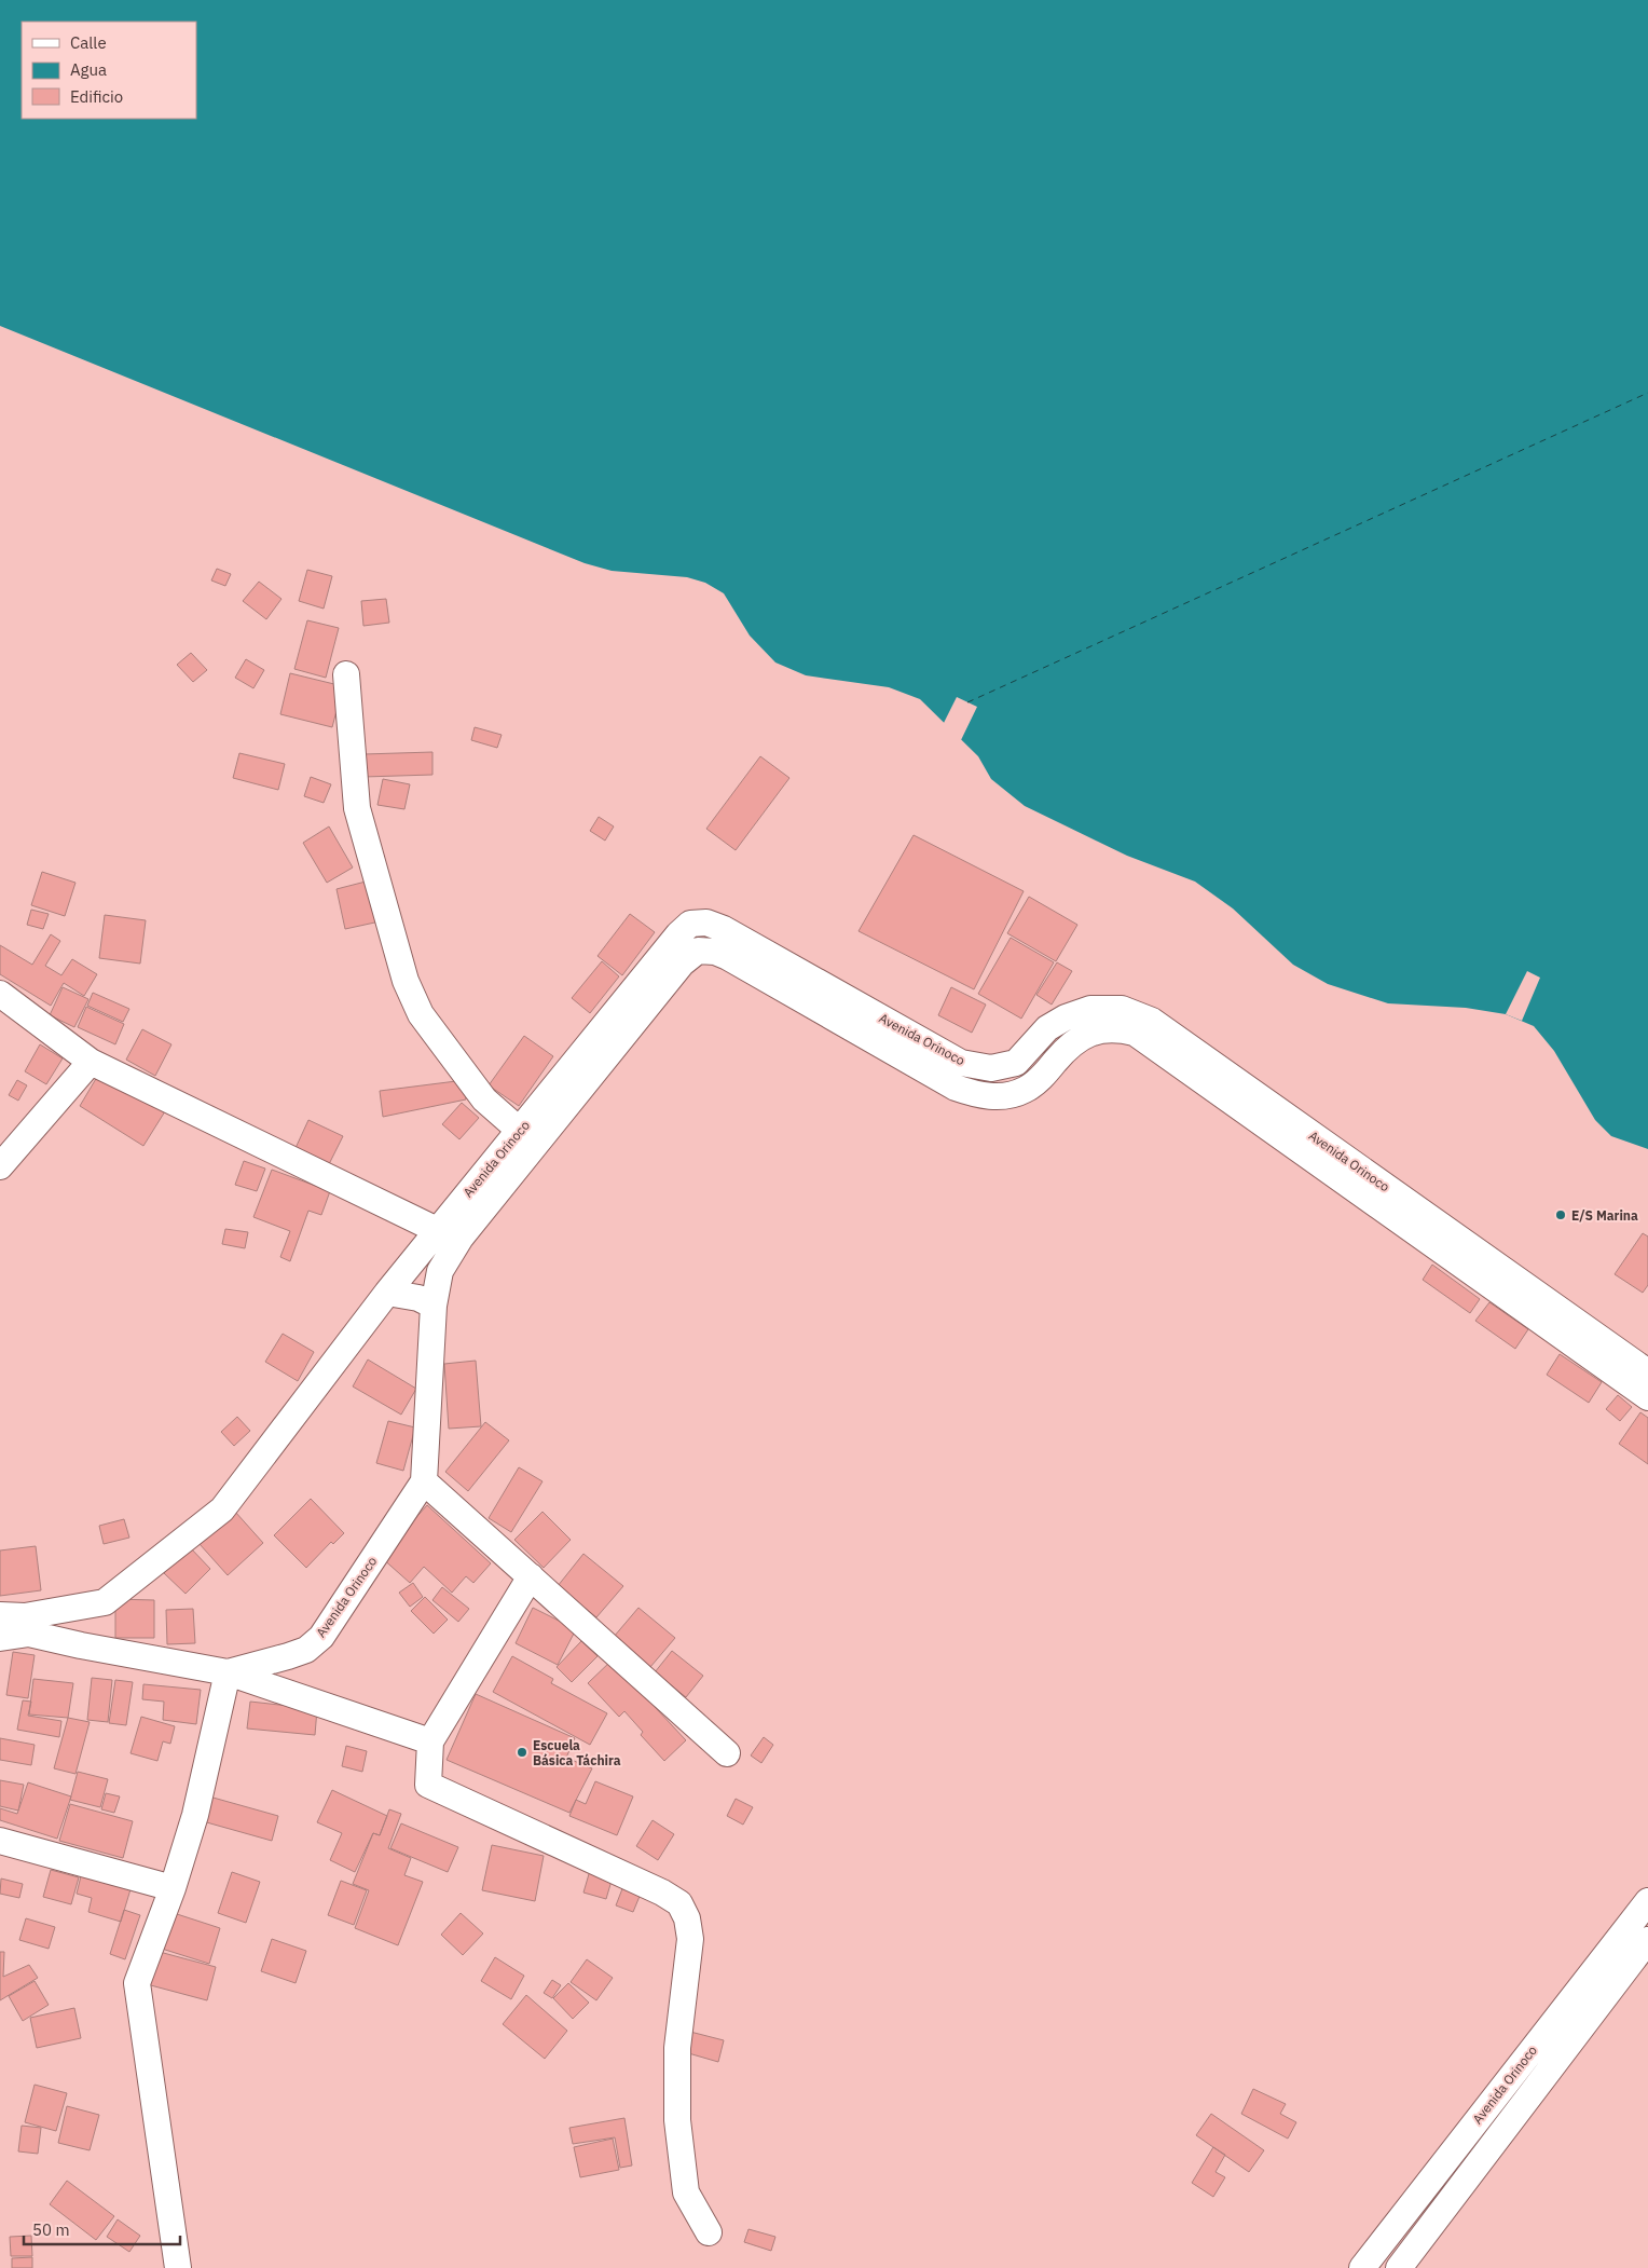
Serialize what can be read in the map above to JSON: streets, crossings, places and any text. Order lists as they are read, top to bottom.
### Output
{
  "streets": {
    "street": ["Avenida Orinoco"]
  },
  "places": ["E/S Marina", "Escuela Básica Táchira"],
  "legend": ["Calle", "Agua", "Edificio"],
  "scale_bar": "50 m"
}
